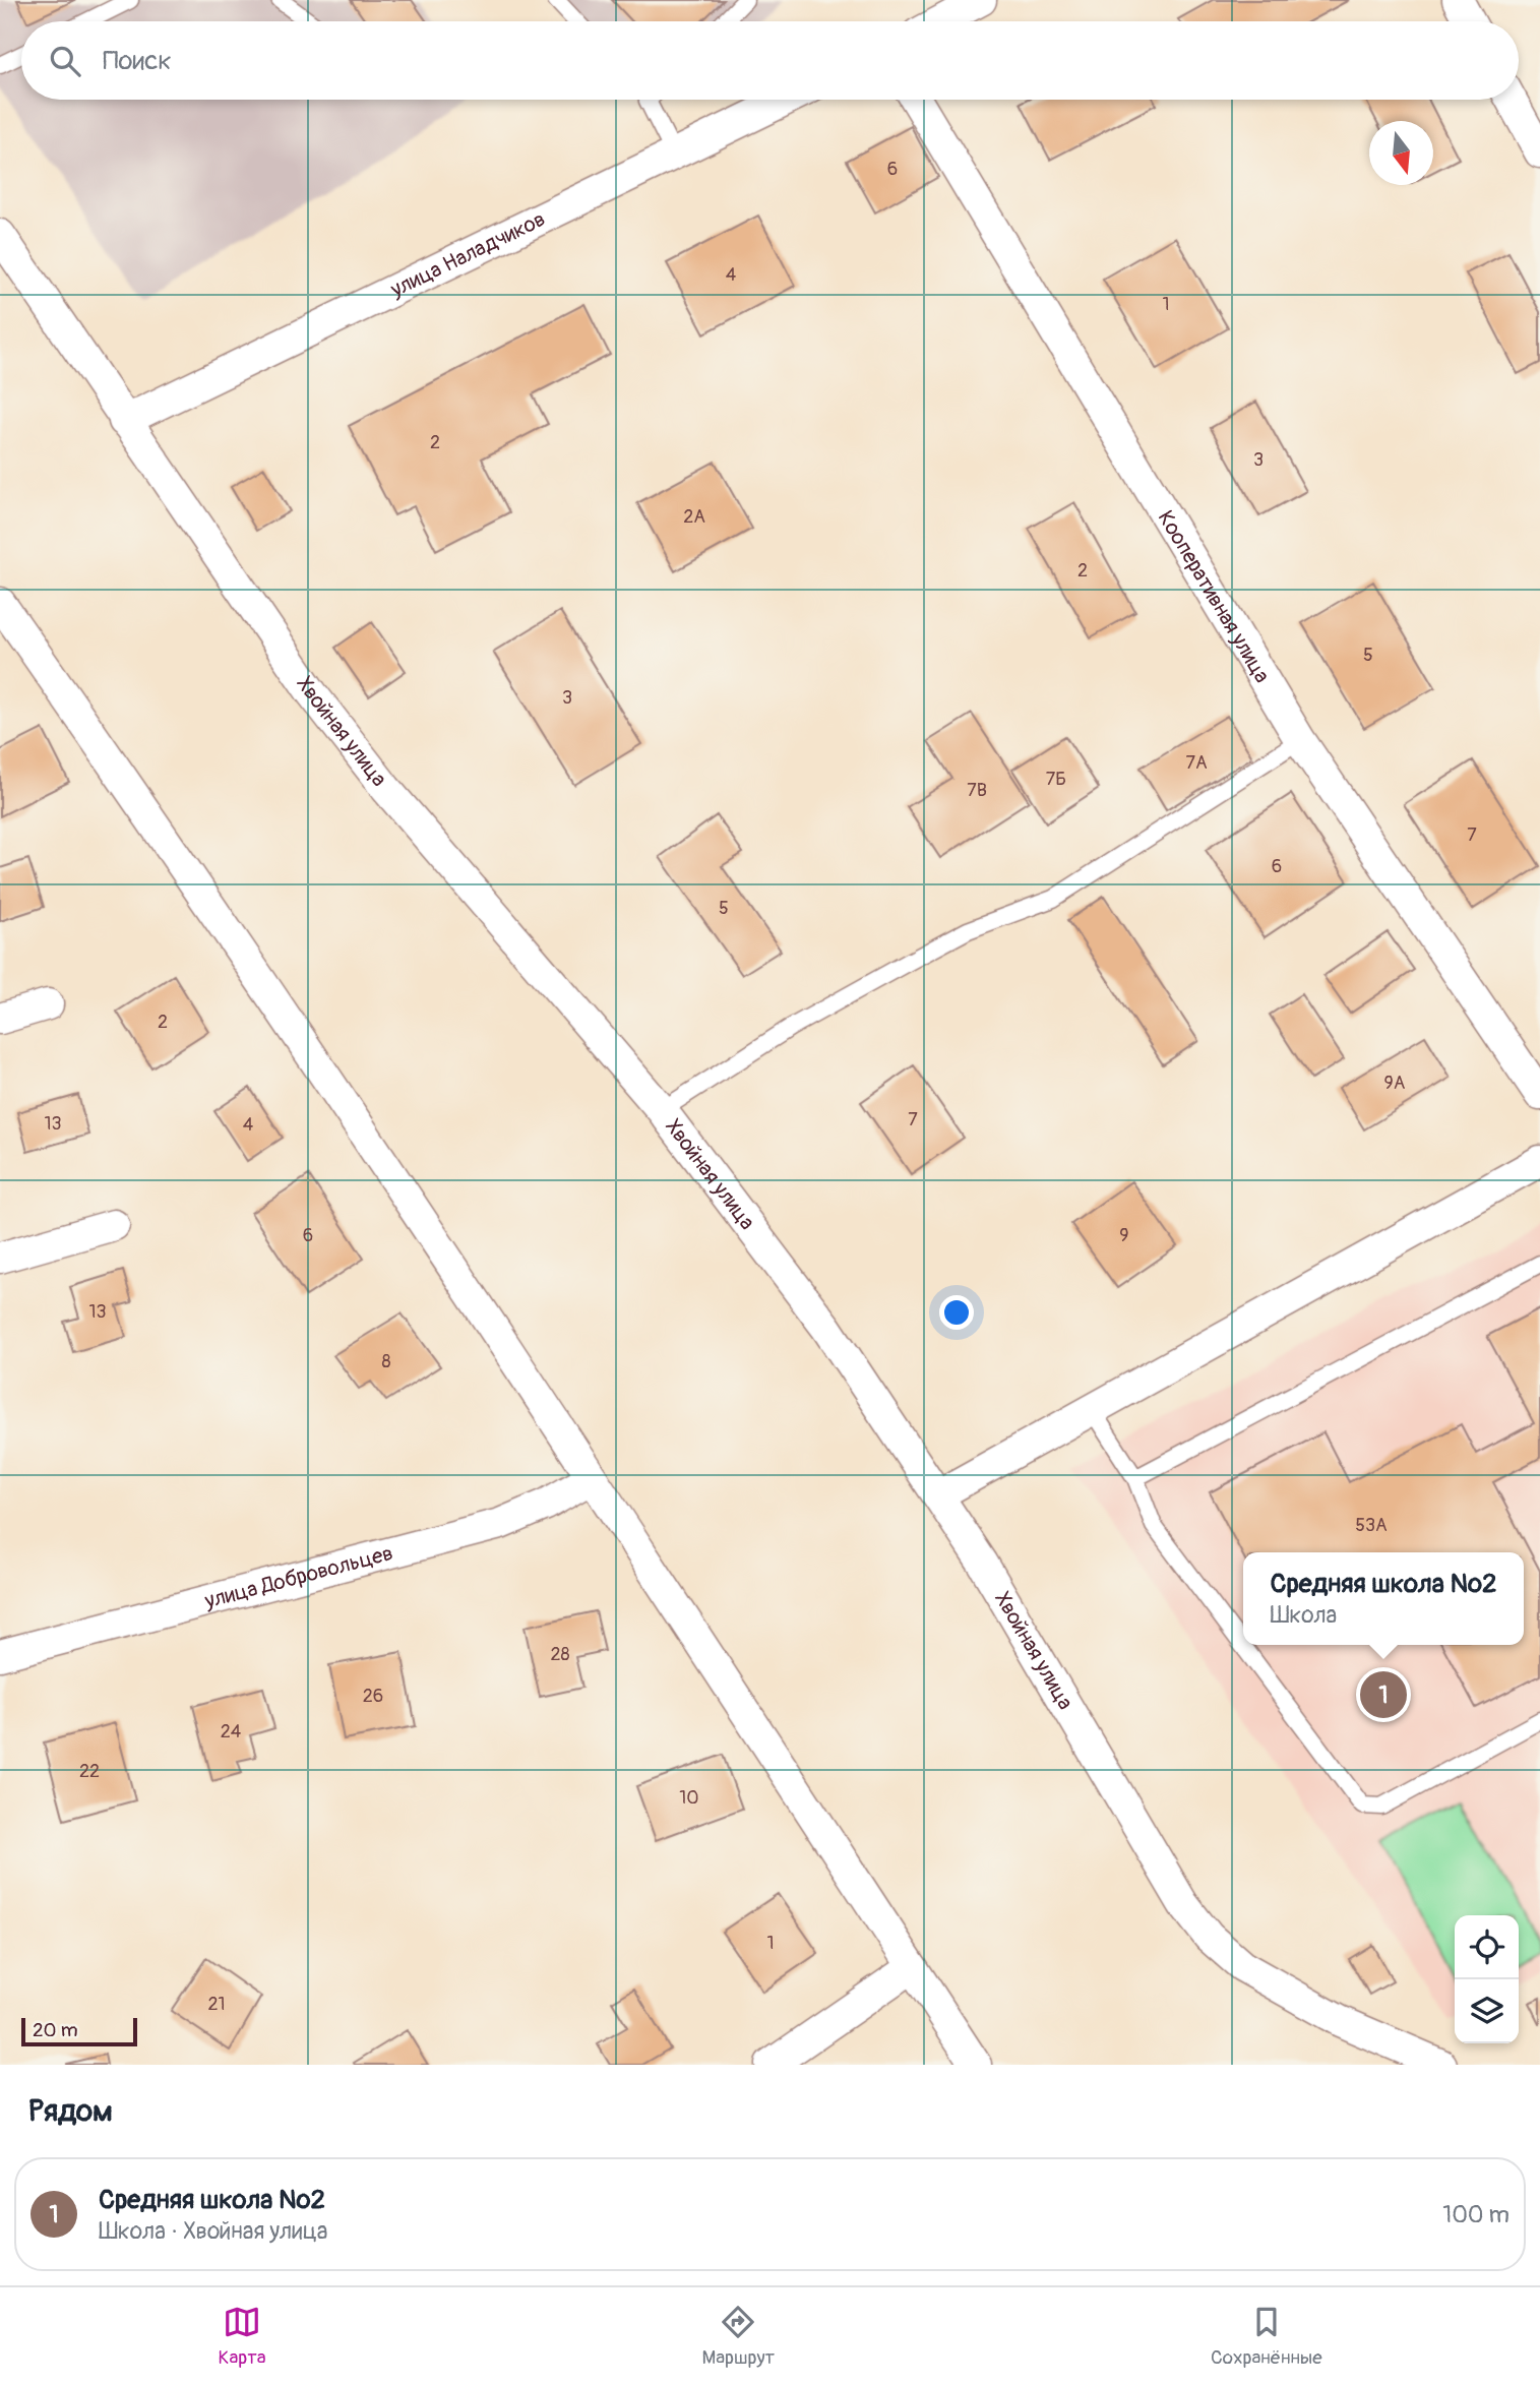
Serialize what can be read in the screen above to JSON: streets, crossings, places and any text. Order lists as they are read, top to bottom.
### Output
{
  "streets": {
    "street": [
      "улица Наладчиков",
      "Кооперативная улица",
      "Хвойная улица",
      "улица Добровольцев"
    ]
  },
  "crossings": [
    ["улица Наладчиков", "Хвойная улица"]
  ],
  "house_numbers": [
    "6",
    "4",
    "1",
    "2",
    "3",
    "2А",
    "2",
    "5",
    "3",
    "7А",
    "7Б",
    "7В",
    "7",
    "6",
    "5",
    "2",
    "9А",
    "7",
    "13",
    "4",
    "6",
    "9",
    "13",
    "8",
    "53А",
    "28",
    "26",
    "24",
    "22",
    "10",
    "1",
    "21"
  ],
  "scale_bar": "20 m",
  "north": "bottom",
  "page": {
    "search": "Поиск",
    "popup": ["Средняя школа №2", "Школа"],
    "pins": "1",
    "scale": "20 m",
    "heading": "Рядом",
    "list": [
      {
        "mark": "1",
        "name": "Средняя школа №2",
        "note": "Школа · Хвойная улица",
        "value": "100 m"
      }
    ],
    "nav": ["Карта", "Маршрут", "Сохранённые"]
  }
}
